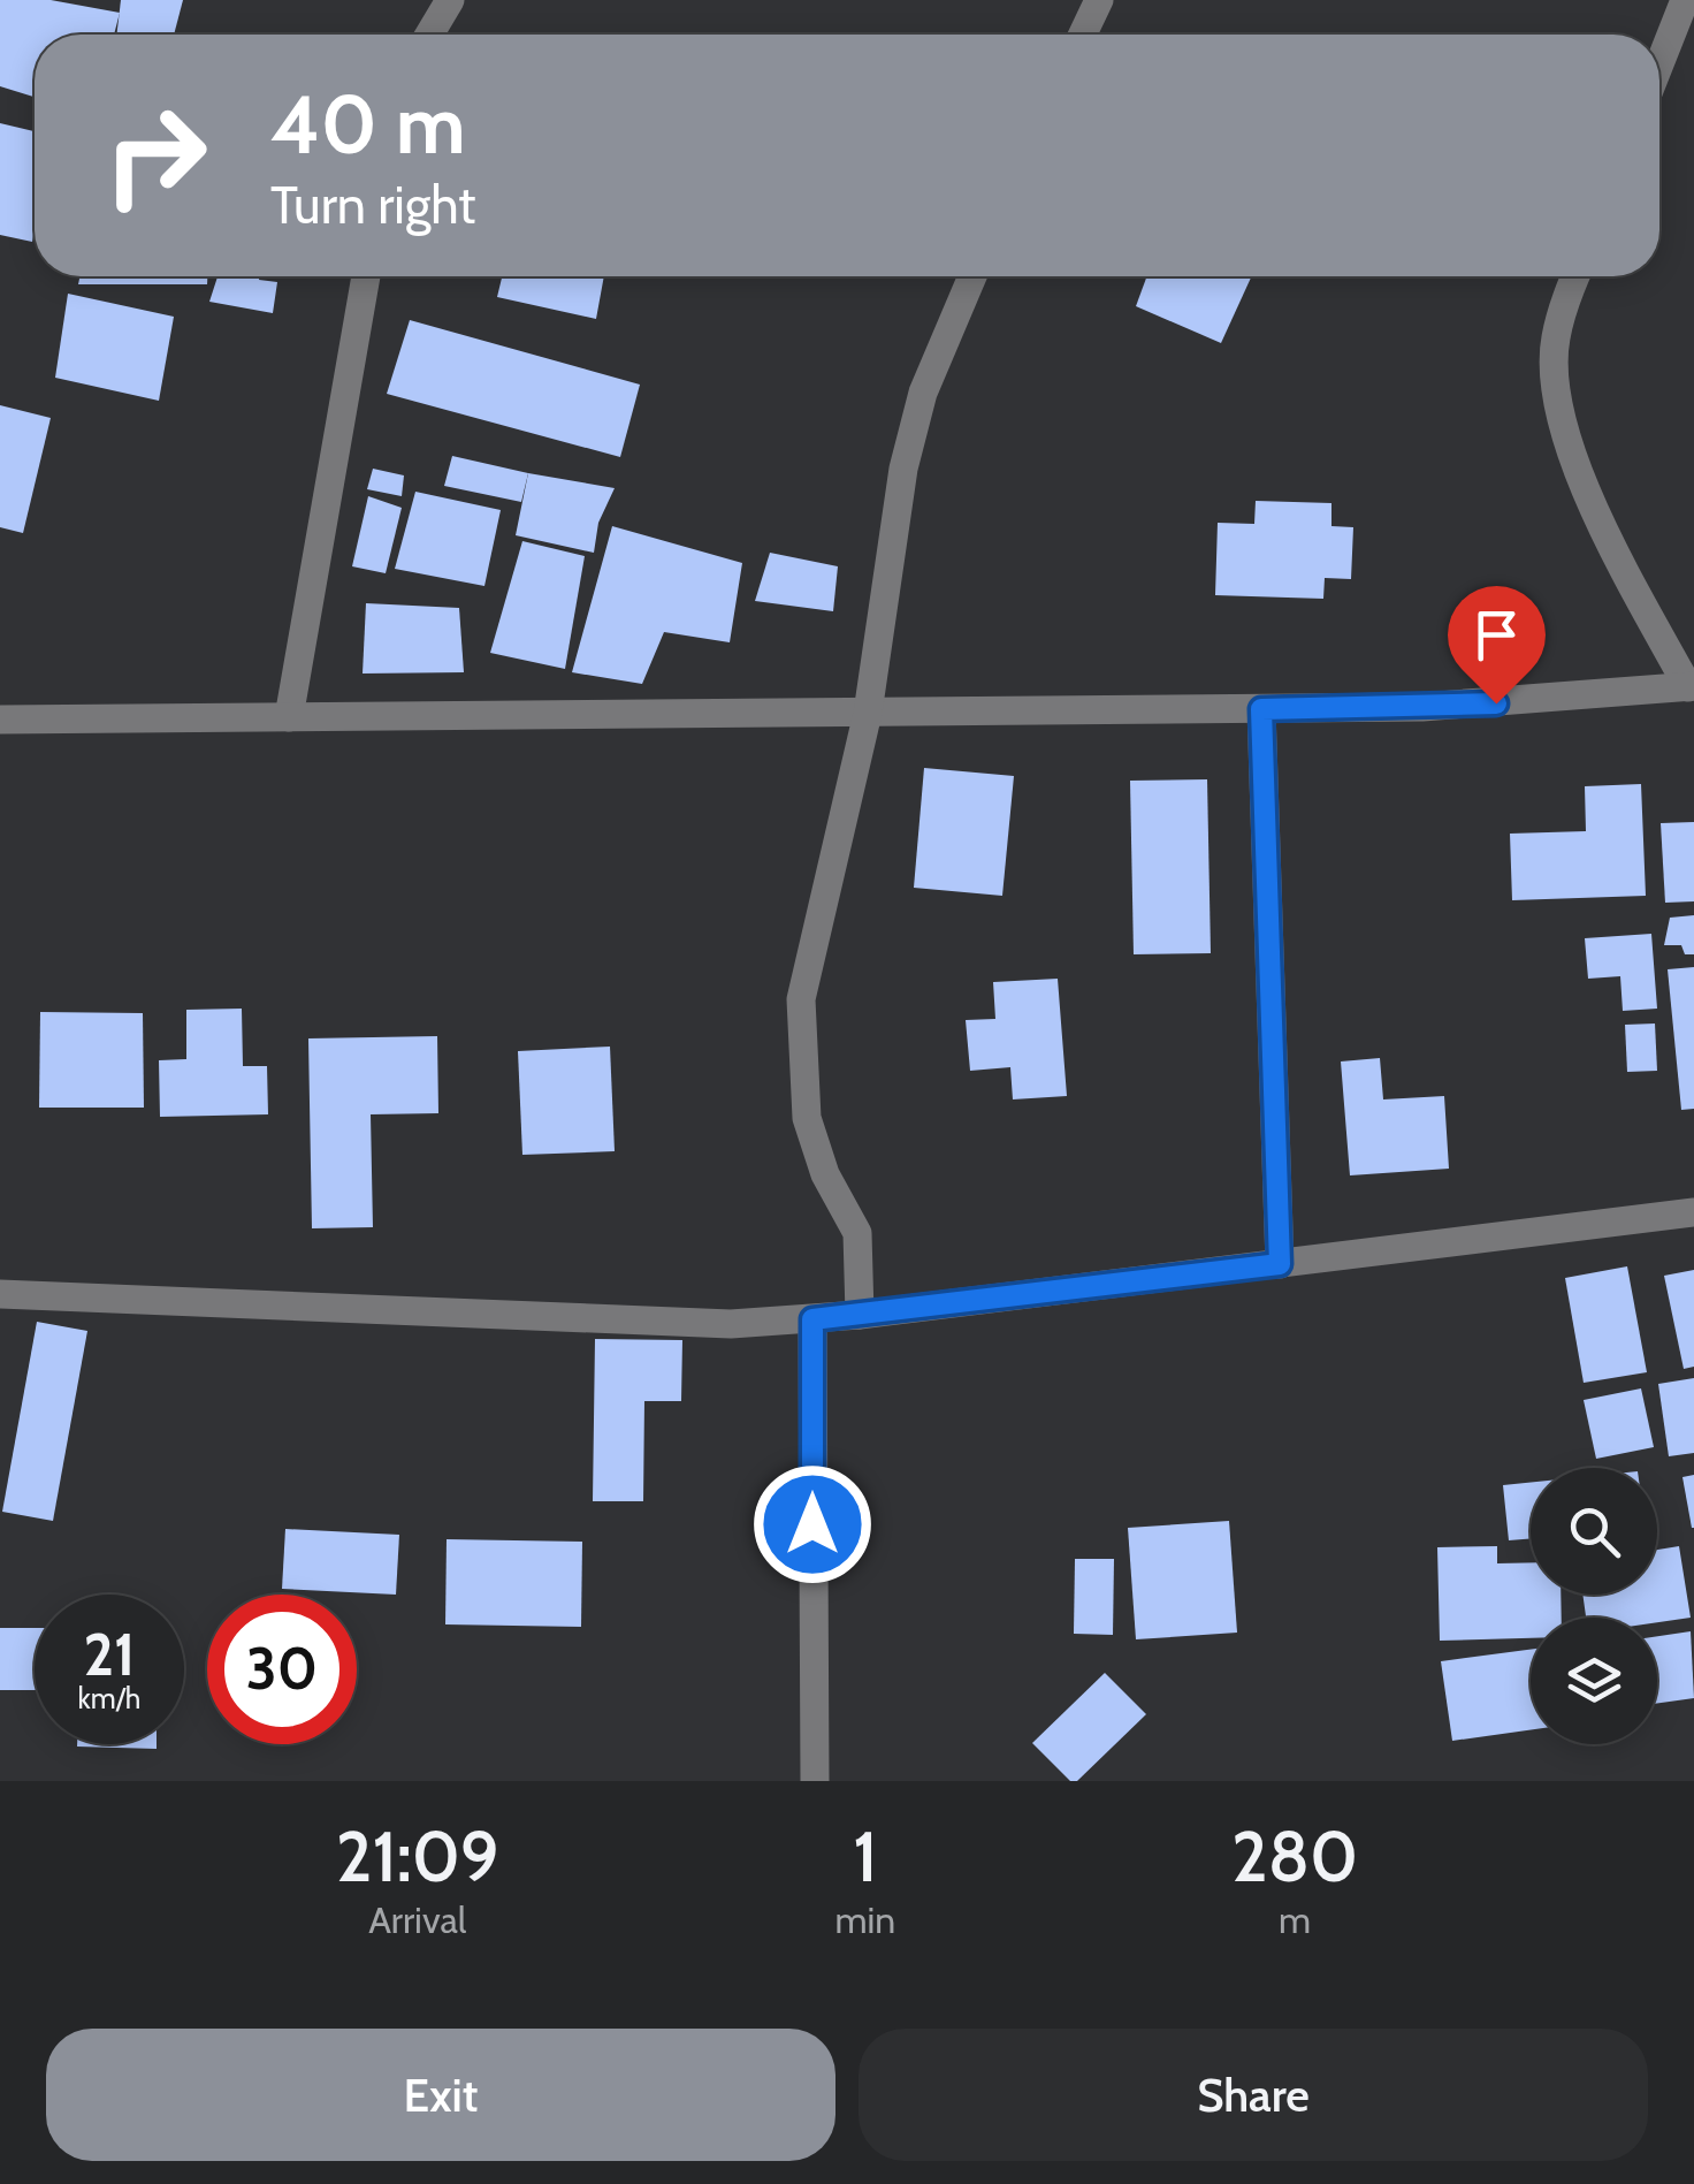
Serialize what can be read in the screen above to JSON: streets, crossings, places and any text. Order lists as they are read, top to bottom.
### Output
{
  "page": {
    "turn": ["40 m", "Turn right"],
    "speed": "21 km/h",
    "limit": "30",
    "eta": [
      "21:09",
      "Arrival",
      "1",
      "min",
      "280",
      "m"
    ],
    "buttons": ["Exit", "Share"]
  }
}
